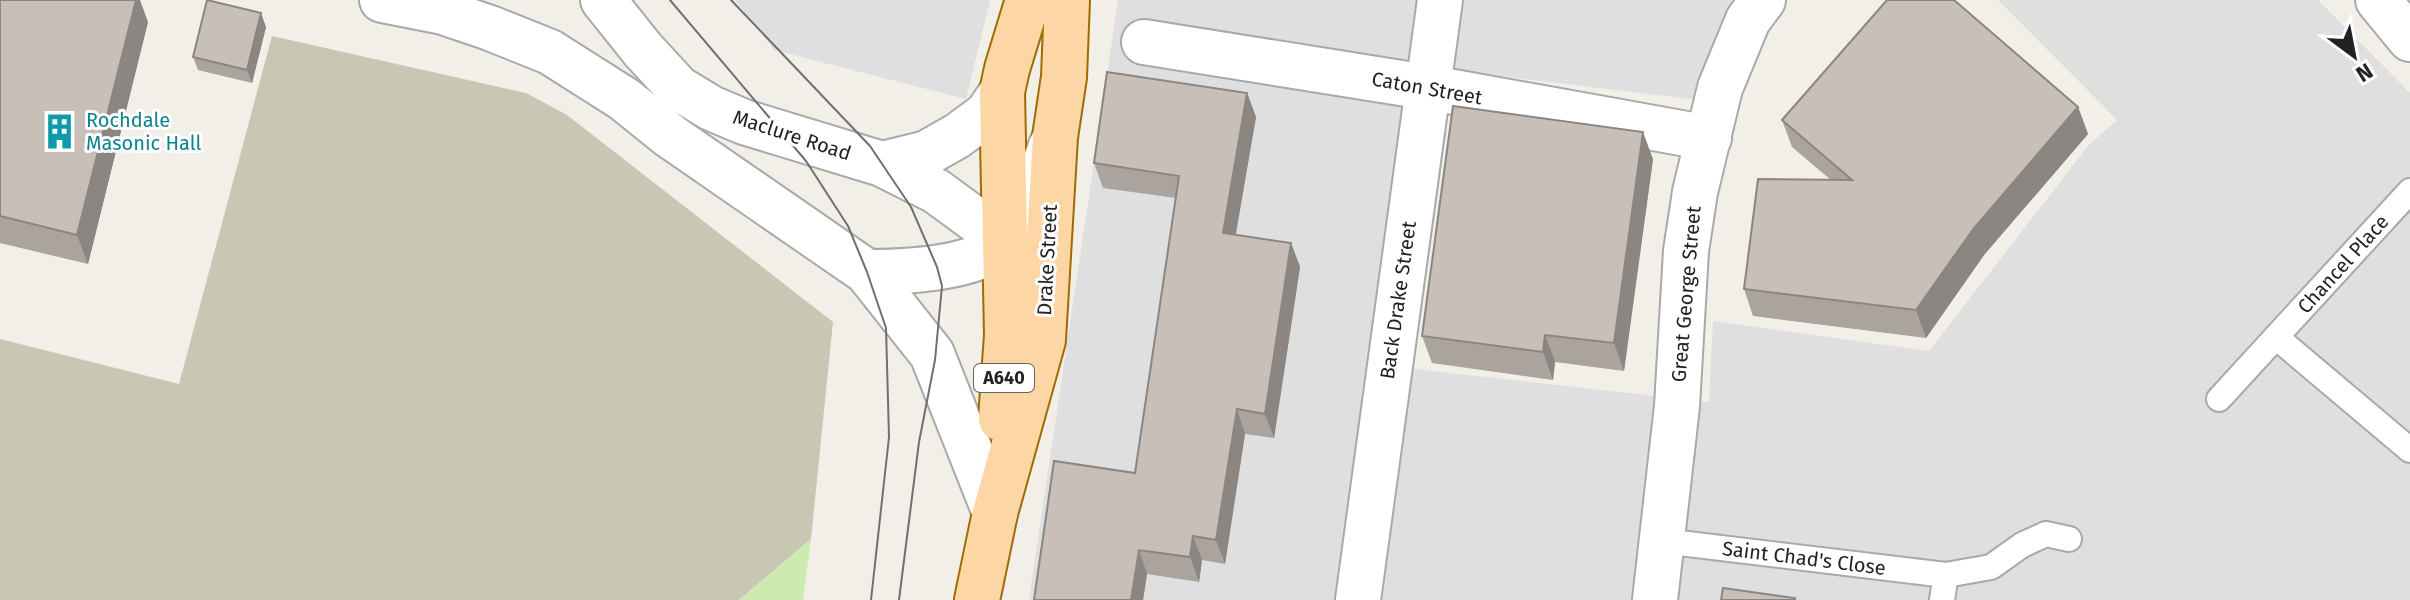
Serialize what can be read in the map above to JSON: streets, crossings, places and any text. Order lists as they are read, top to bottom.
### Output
{
  "streets": {
    "main road": ["Drake Street", "A640"],
    "street": [
      "Caton Street",
      "Maclure Road",
      "Great George Street",
      "Back Drake Street"
    ],
    "lane": ["Chancel Place", "Saint Chad's Close"]
  },
  "crossings": [
    ["Caton Street", "Great George Street"],
    ["Caton Street", "Back Drake Street"],
    ["Maclure Road", "Drake Street"],
    ["Great George Street", "Saint Chad's Close"]
  ],
  "places": {
    "building": ["Rochdale Masonic Hall"]
  },
  "north": "bottom right"
}
